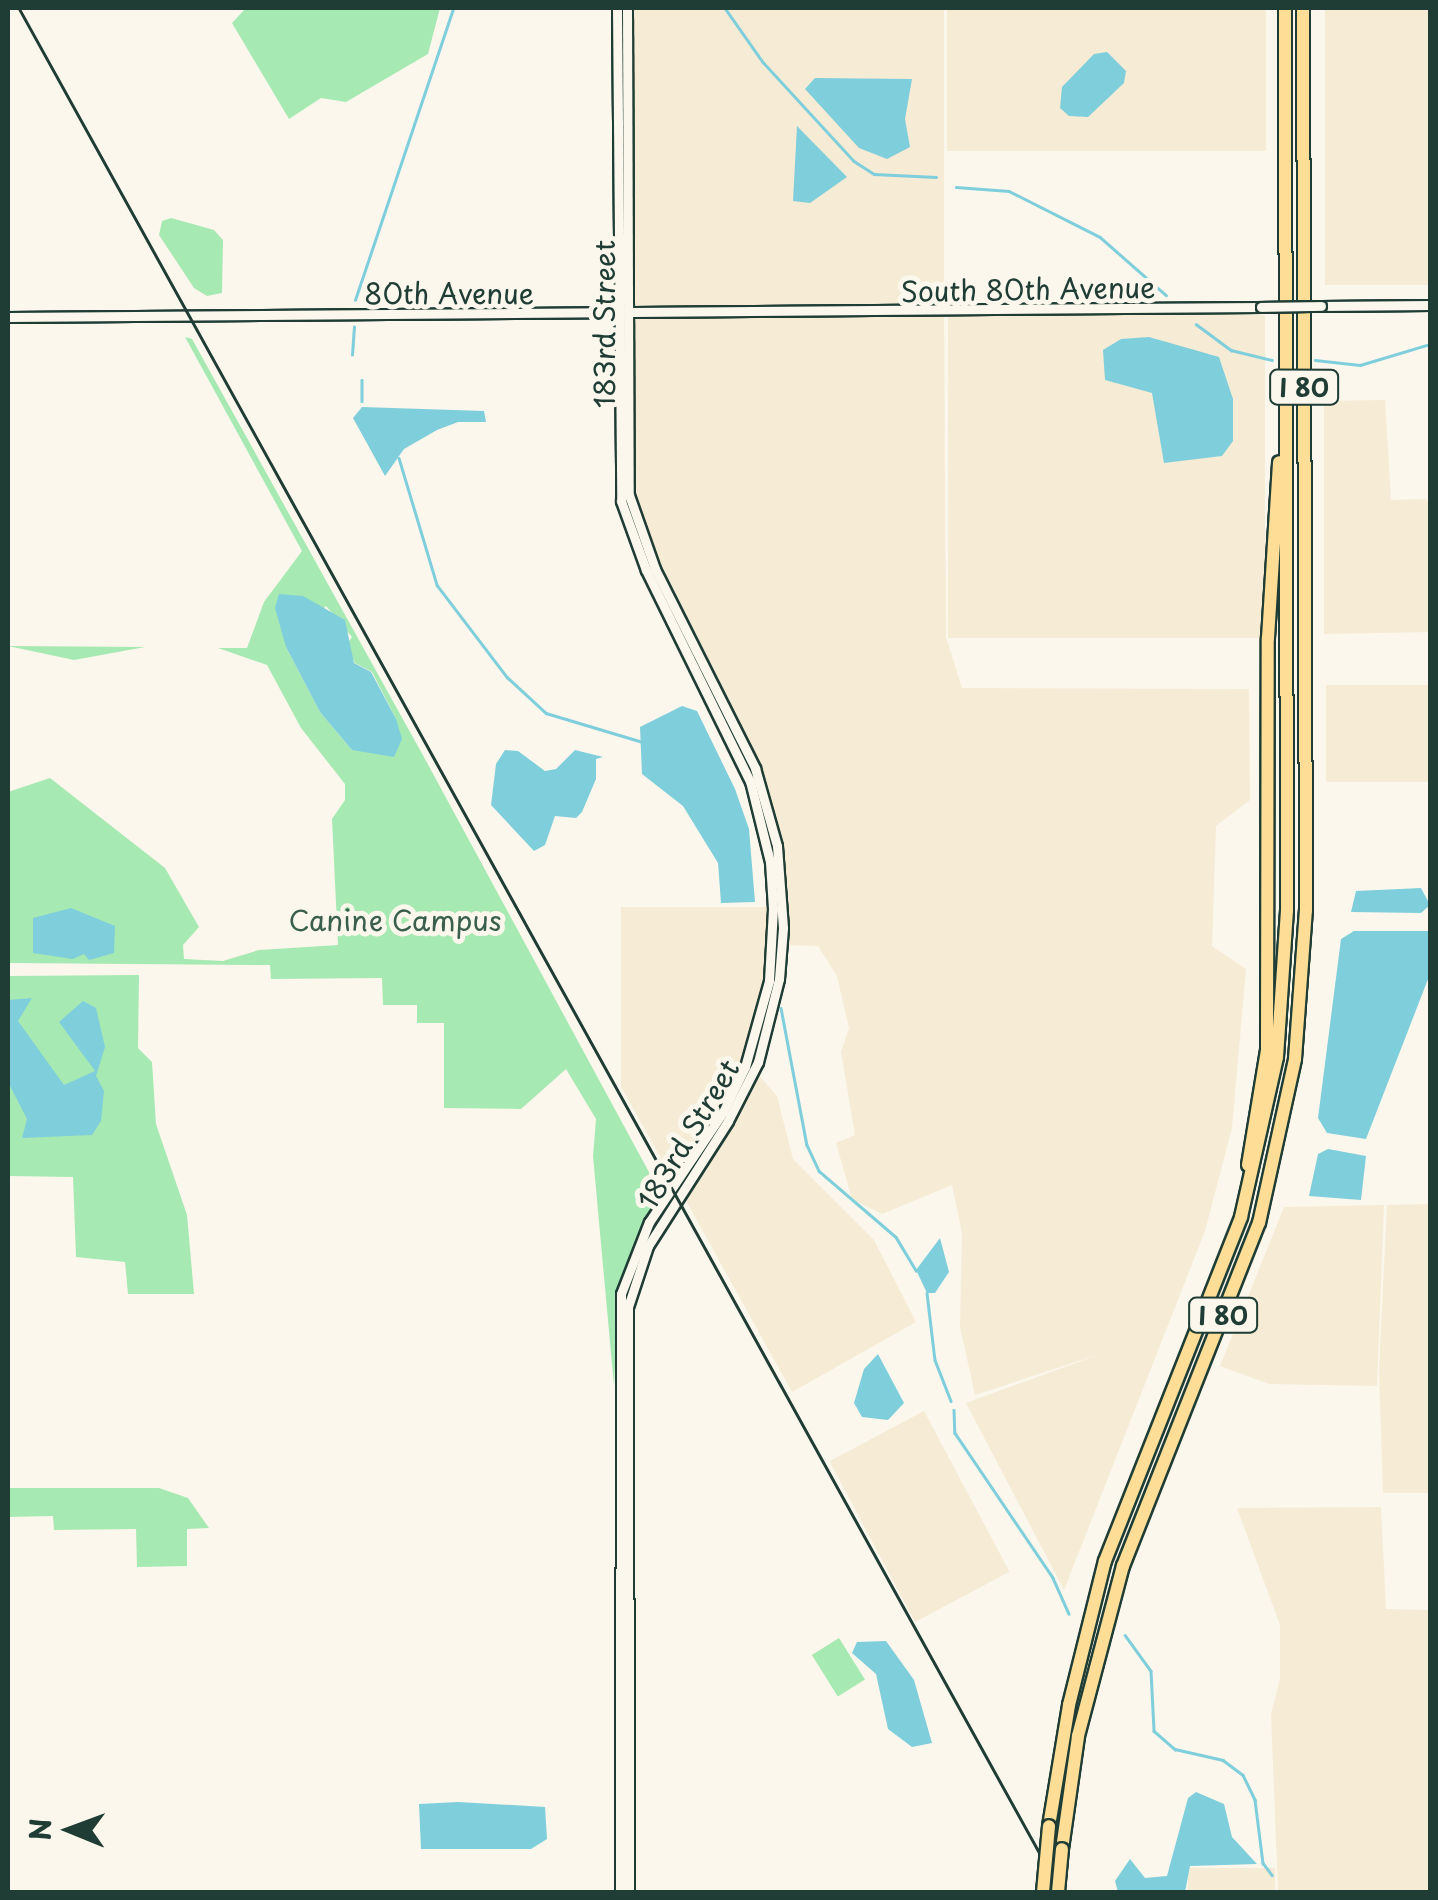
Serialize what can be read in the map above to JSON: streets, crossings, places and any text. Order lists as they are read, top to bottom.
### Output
{
  "streets": {
    "highway": ["I 80"],
    "street": ["South 80th Avenue", "80th Avenue", "183rd Street"]
  },
  "crossings": [
    ["South 80th Avenue", "80th Avenue"],
    ["South 80th Avenue", "183rd Street"],
    ["80th Avenue", "183rd Street"]
  ],
  "parks": ["Canine Campus"],
  "north": "left"
}
